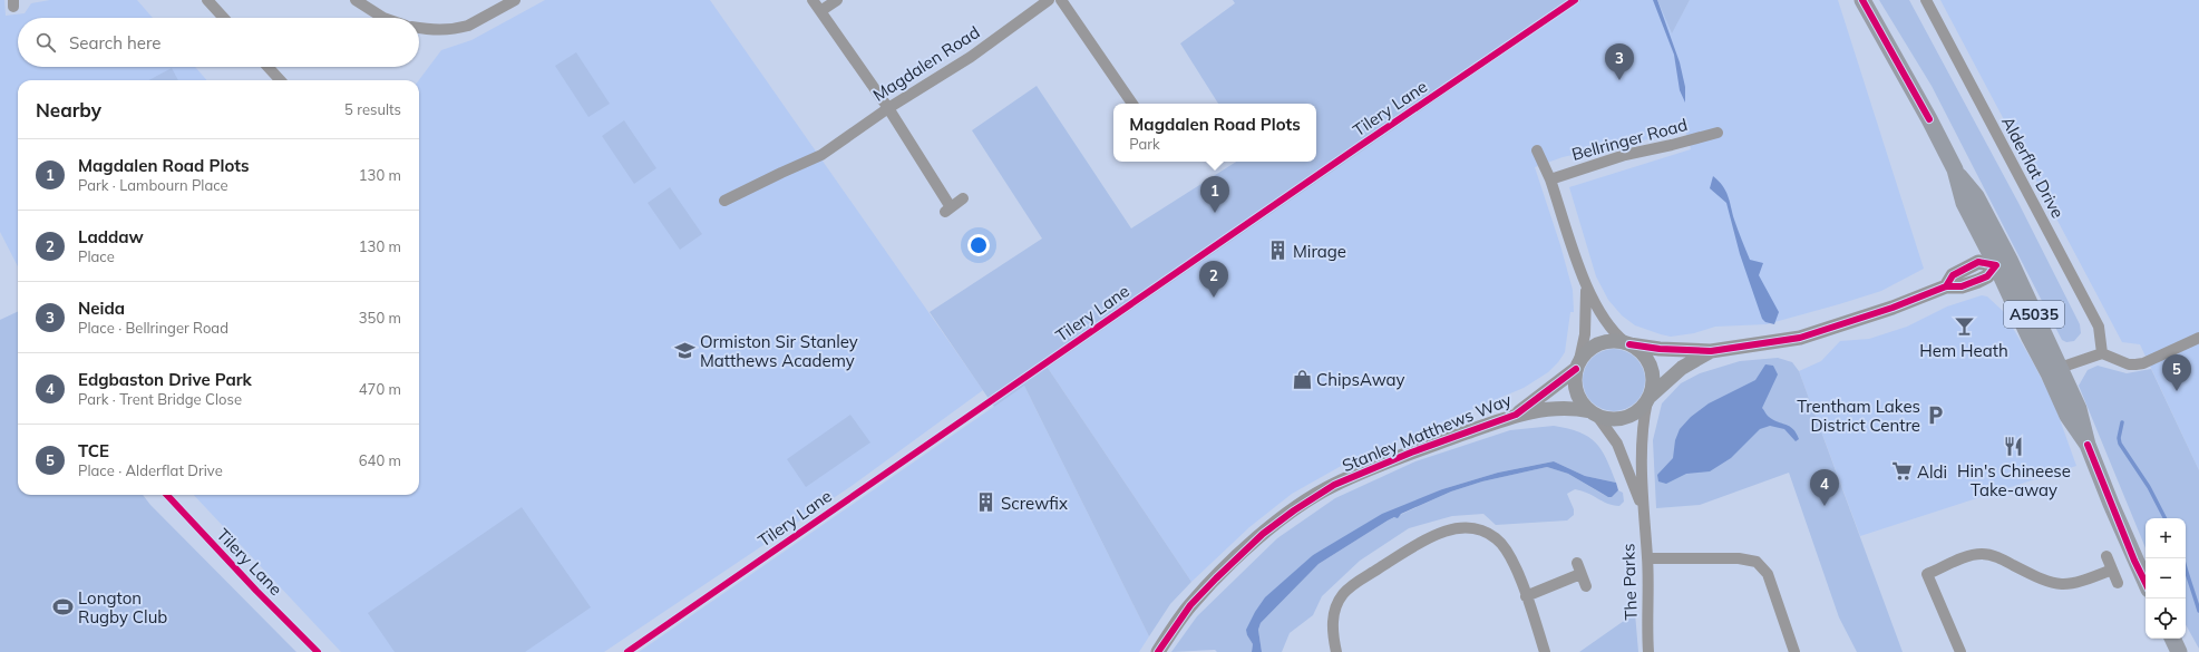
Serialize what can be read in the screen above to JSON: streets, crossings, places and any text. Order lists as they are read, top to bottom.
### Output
{
  "streets": {
    "main road": ["A5035", "Stanley Matthews Way"],
    "street": [
      "Magdalen Road",
      "Bellringer Road",
      "Alderflat Drive",
      "The Parks"
    ],
    "cycle path": ["Tilery Lane"]
  },
  "crossings": [
    ["Stanley Matthews Way", "The Parks"]
  ],
  "places": {
    "building": ["Mirage", "Screwfix"],
    "bar": ["Hem Heath"],
    "school or university": ["Ormiston Sir Stanley Matthews Academy"],
    "shop": ["ChipsAway"],
    "parking": ["Trentham Lakes District Centre"],
    "restaurant": ["Hin's Chineese Take-away"],
    "supermarket": ["Aldi"],
    "sports": ["Longton Rugby Club"]
  },
  "page": {
    "search": "Search here",
    "pins": [
      "3",
      "1",
      "2",
      "5",
      "4"
    ],
    "heading": ["Nearby", "5 results"],
    "popup": ["Magdalen Road Plots", "Park"],
    "list": [
      {
        "mark": "1",
        "name": "Magdalen Road Plots",
        "note": "Park · Lambourn Place",
        "value": "130 m"
      },
      {
        "mark": "2",
        "name": "Laddaw",
        "note": "Place",
        "value": "130 m"
      },
      {
        "mark": "3",
        "name": "Neida",
        "note": "Place · Bellringer Road",
        "value": "350 m"
      },
      {
        "mark": "4",
        "name": "Edgbaston Drive Park",
        "note": "Park · Trent Bridge Close",
        "value": "470 m"
      },
      {
        "mark": "5",
        "name": "TCE",
        "note": "Place · Alderflat Drive",
        "value": "640 m"
      }
    ],
    "map_buttons": ["+", "−"]
  }
}
